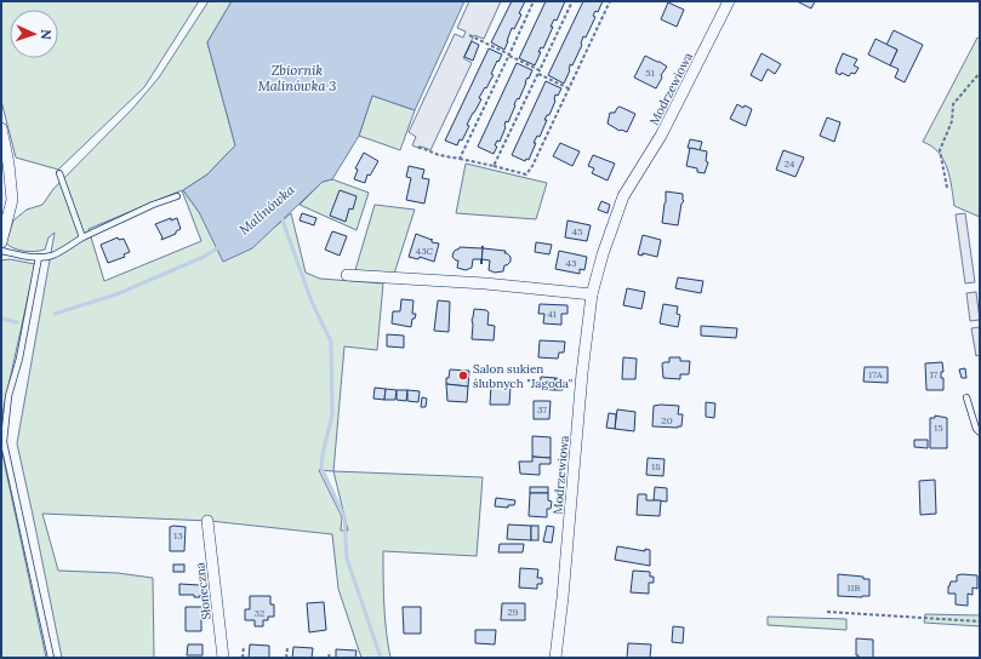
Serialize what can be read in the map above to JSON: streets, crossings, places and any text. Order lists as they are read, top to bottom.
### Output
{
  "streets": {
    "street": ["Modrzewiowa", "Słoneczna"]
  },
  "water": ["Zbiornik Malinówka 3", "Malinówka"],
  "places": ["Salon sukien ślubnych \"Jagoda\""],
  "house_numbers": [
    "51",
    "24",
    "45",
    "43C",
    "43",
    "41",
    "17A",
    "17",
    "37",
    "20",
    "15",
    "18",
    "13",
    "11B",
    "29",
    "32"
  ],
  "north": "right"
}
